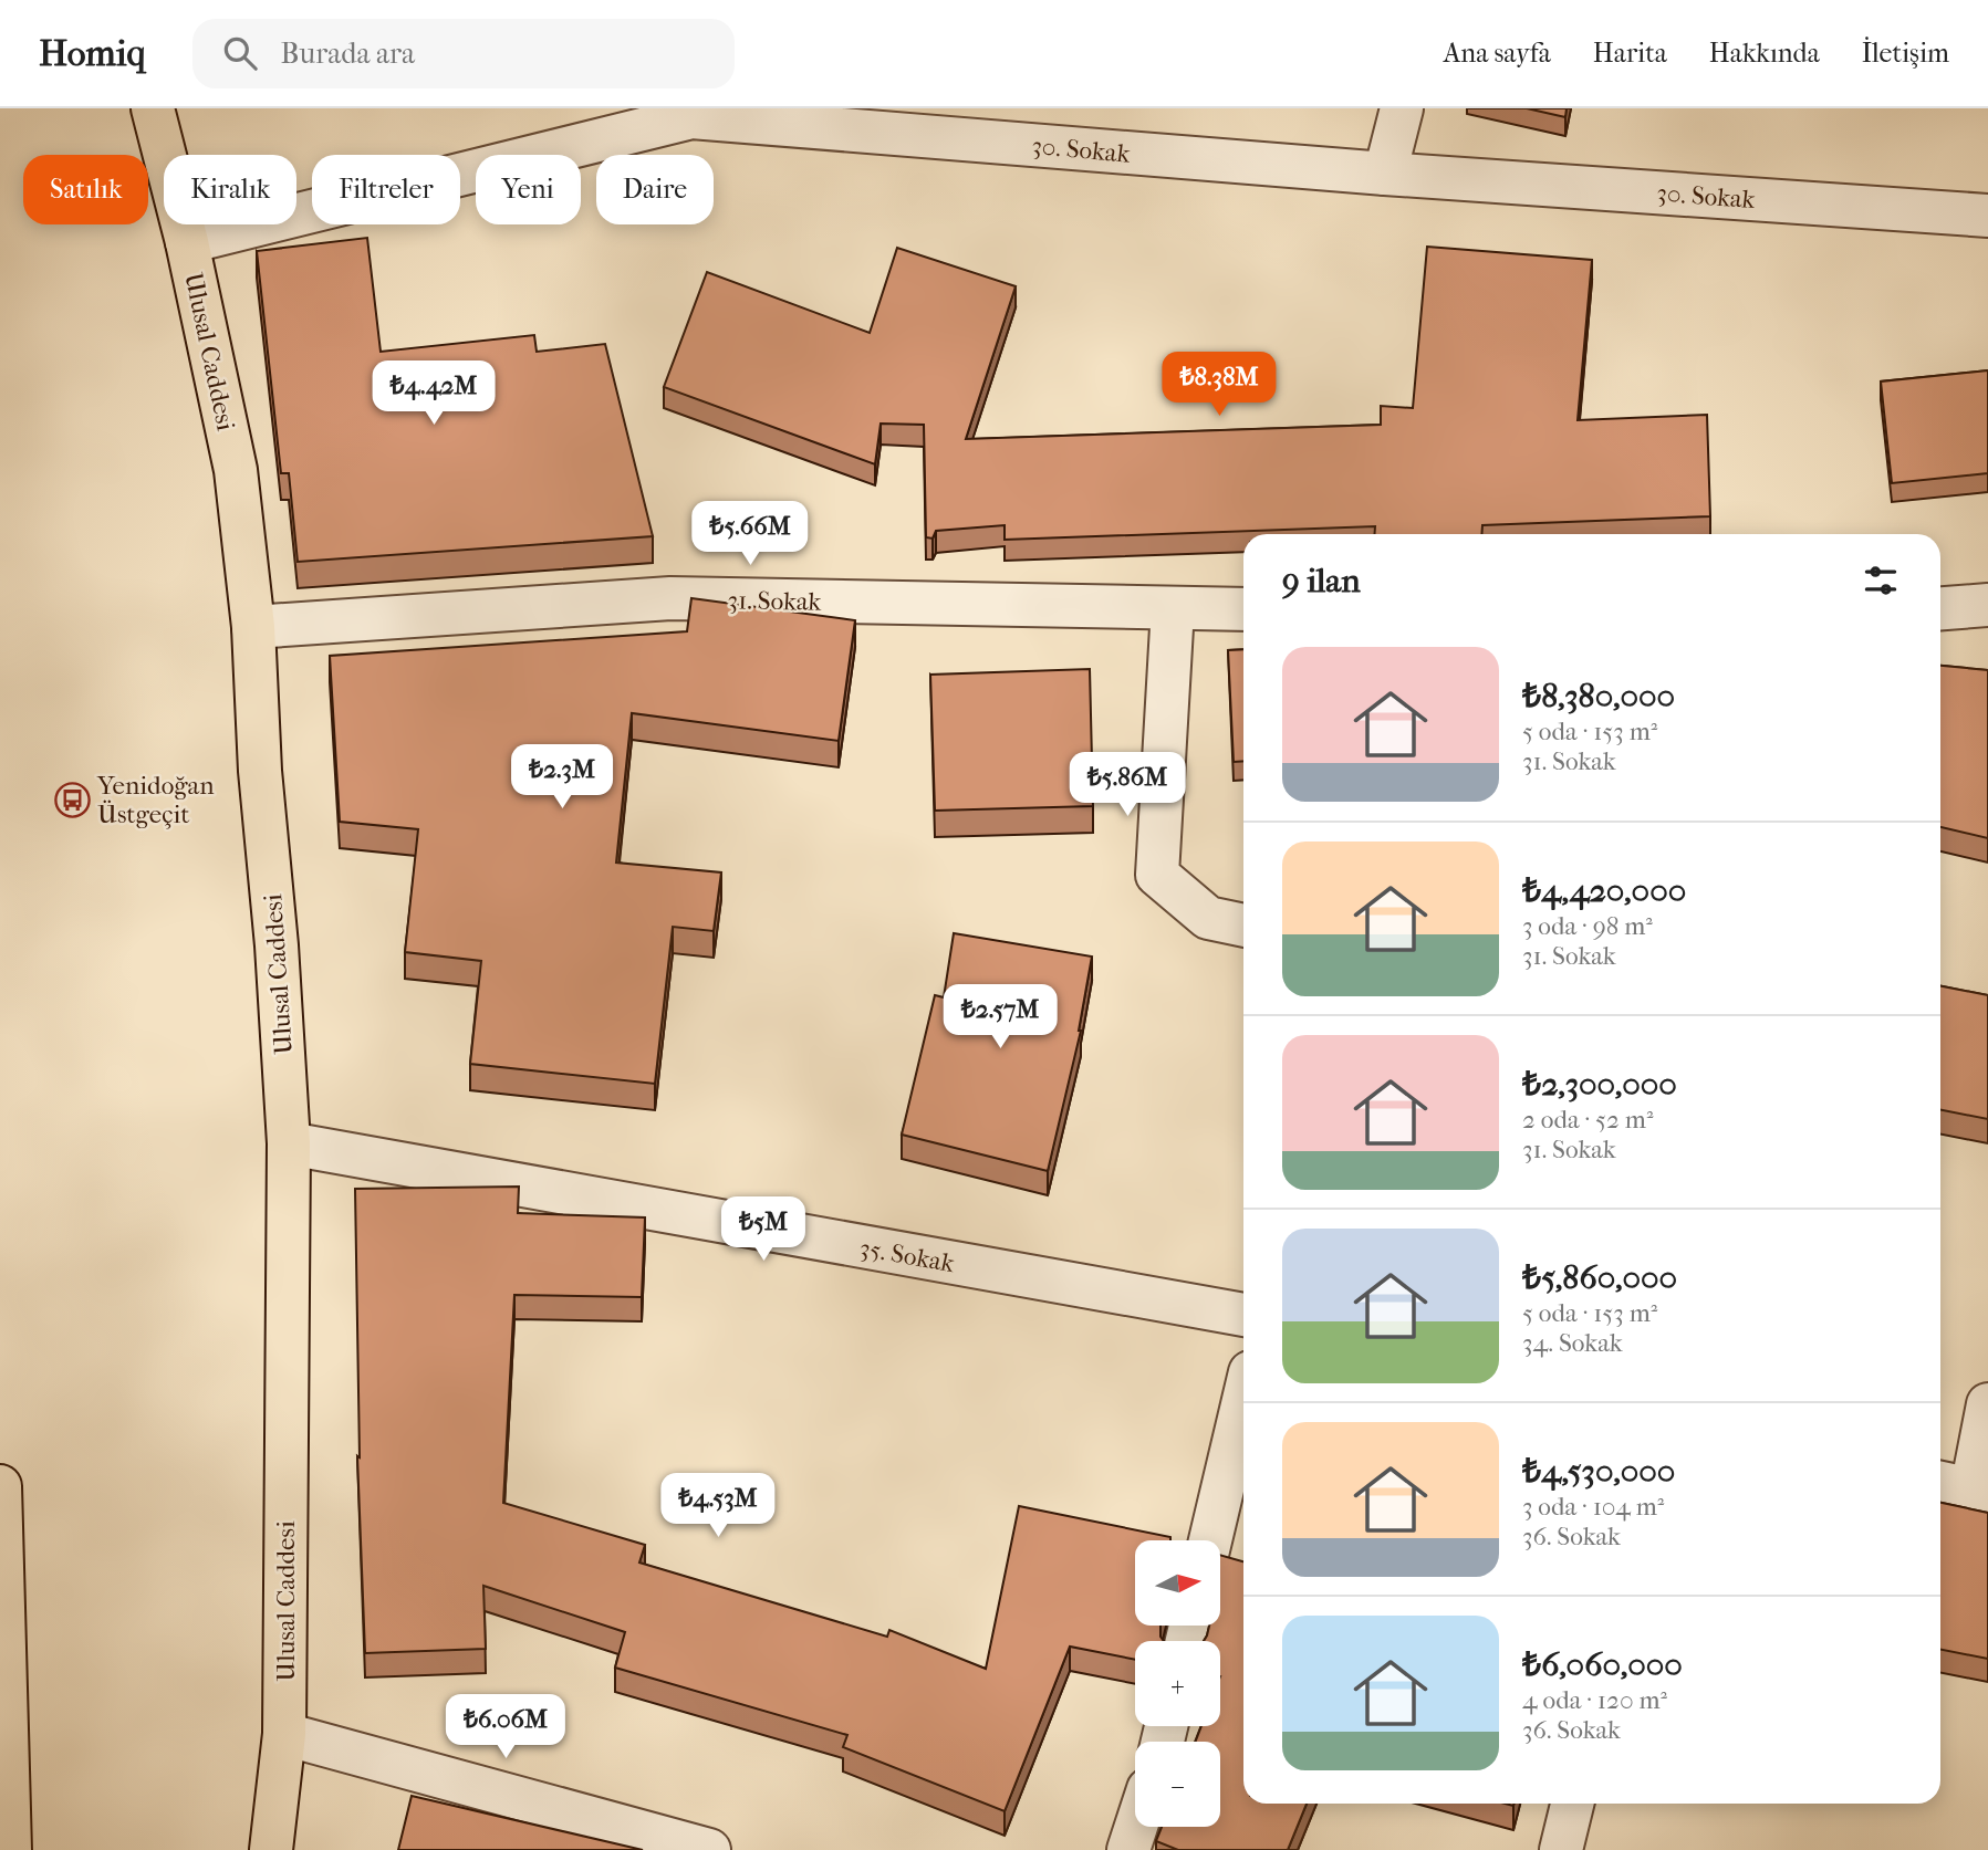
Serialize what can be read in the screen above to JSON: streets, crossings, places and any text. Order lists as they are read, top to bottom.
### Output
{
  "streets": {
    "main road": ["Ulusal Caddesi"],
    "street": ["30. Sokak", "31. Sokak", "35. Sokak"]
  },
  "crossings": [
    ["30. Sokak", "Ulusal Caddesi"],
    ["Ulusal Caddesi", "31. Sokak"],
    ["Ulusal Caddesi", "35. Sokak"]
  ],
  "places": {
    "bus stop": ["Yenidoğan Üstgeçit"]
  },
  "north": "right",
  "page": {
    "header": "Homiq",
    "search": "Burada ara",
    "nav": [
      "Ana sayfa",
      "Harita",
      "Hakkında",
      "İletişim"
    ],
    "chip": [
      "Satılık",
      "Kiralık",
      "Filtreler",
      "Yeni",
      "Daire"
    ],
    "price": [
      "₺8.38M",
      "₺4.42M",
      "₺5.66M",
      "₺2.3M",
      "₺5.86M",
      "₺2.57M",
      "₺5M",
      "₺4.53M",
      "₺6.06M"
    ],
    "heading": "9 ilan",
    "list": [
      {
        "name": "₺8,380,000",
        "note": "5 oda · 153 m² · 31. Sokak"
      },
      {
        "name": "₺4,420,000",
        "note": "3 oda · 98 m² · 31. Sokak"
      },
      {
        "name": "₺2,300,000",
        "note": "2 oda · 52 m² · 31. Sokak"
      },
      {
        "name": "₺5,860,000",
        "note": "5 oda · 153 m² · 34. Sokak"
      },
      {
        "name": "₺4,530,000",
        "note": "3 oda · 104 m² · 36. Sokak"
      },
      {
        "name": "₺6,060,000",
        "note": "4 oda · 120 m² · 36. Sokak"
      }
    ],
    "map_buttons": ["+", "−"]
  }
}
